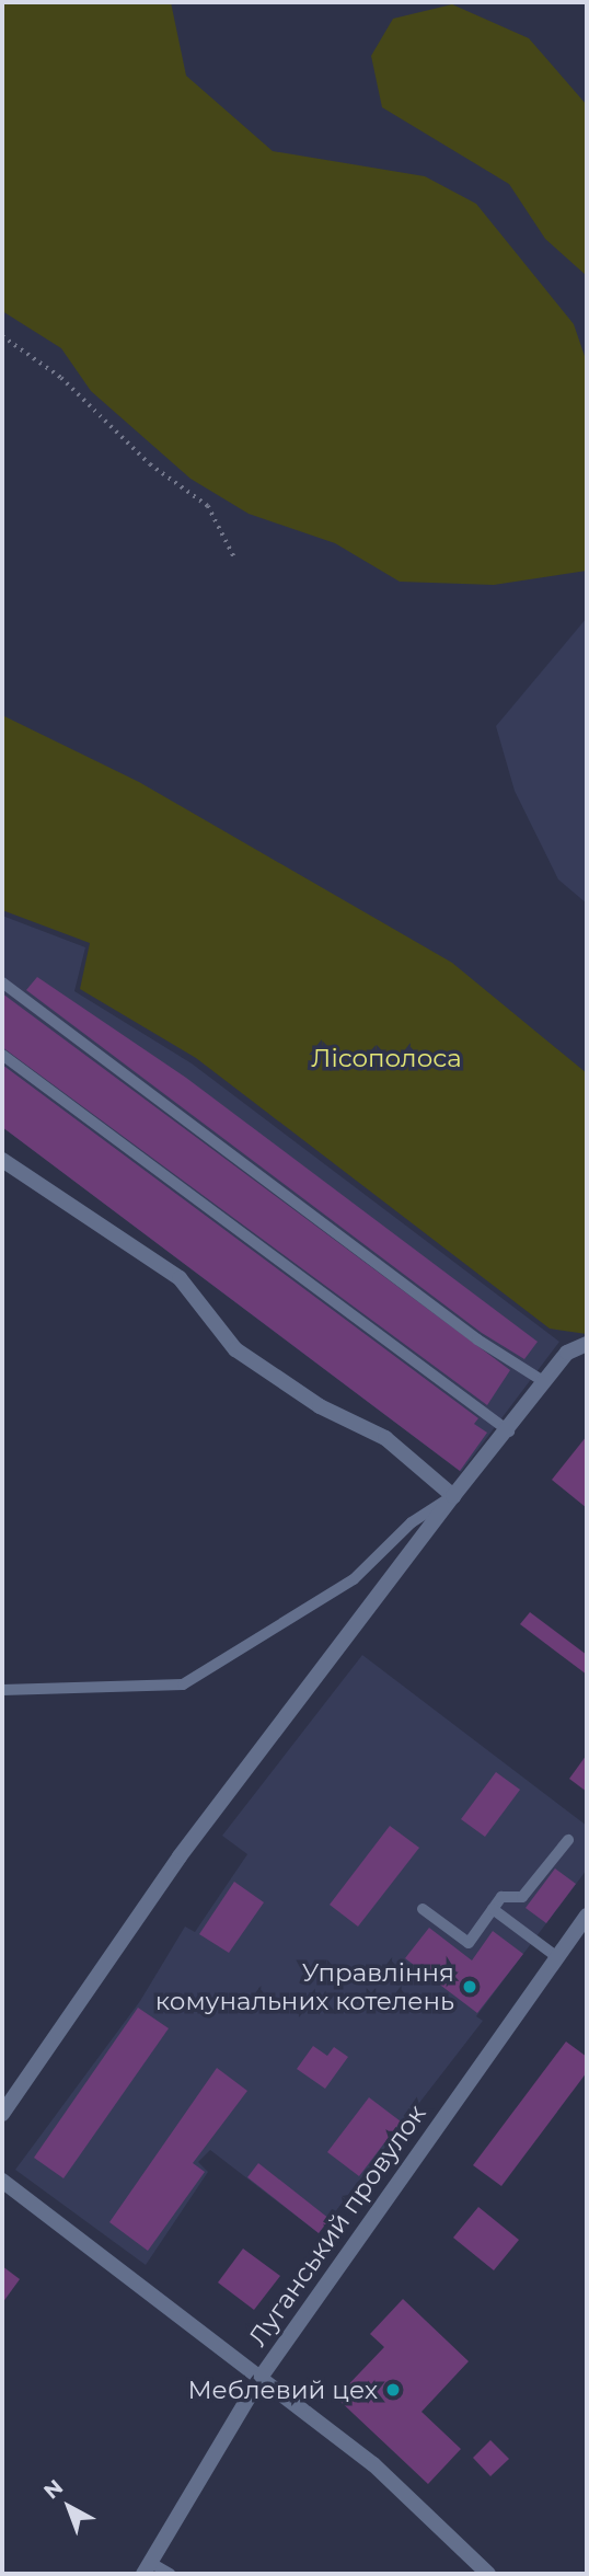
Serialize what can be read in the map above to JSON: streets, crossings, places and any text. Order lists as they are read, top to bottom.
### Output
{
  "streets": {
    "street": ["Луганський провулок"]
  },
  "parks": ["Лісополоса"],
  "places": ["Управління комунальних котелень", "Меблевий цех"],
  "north": "top left"
}
